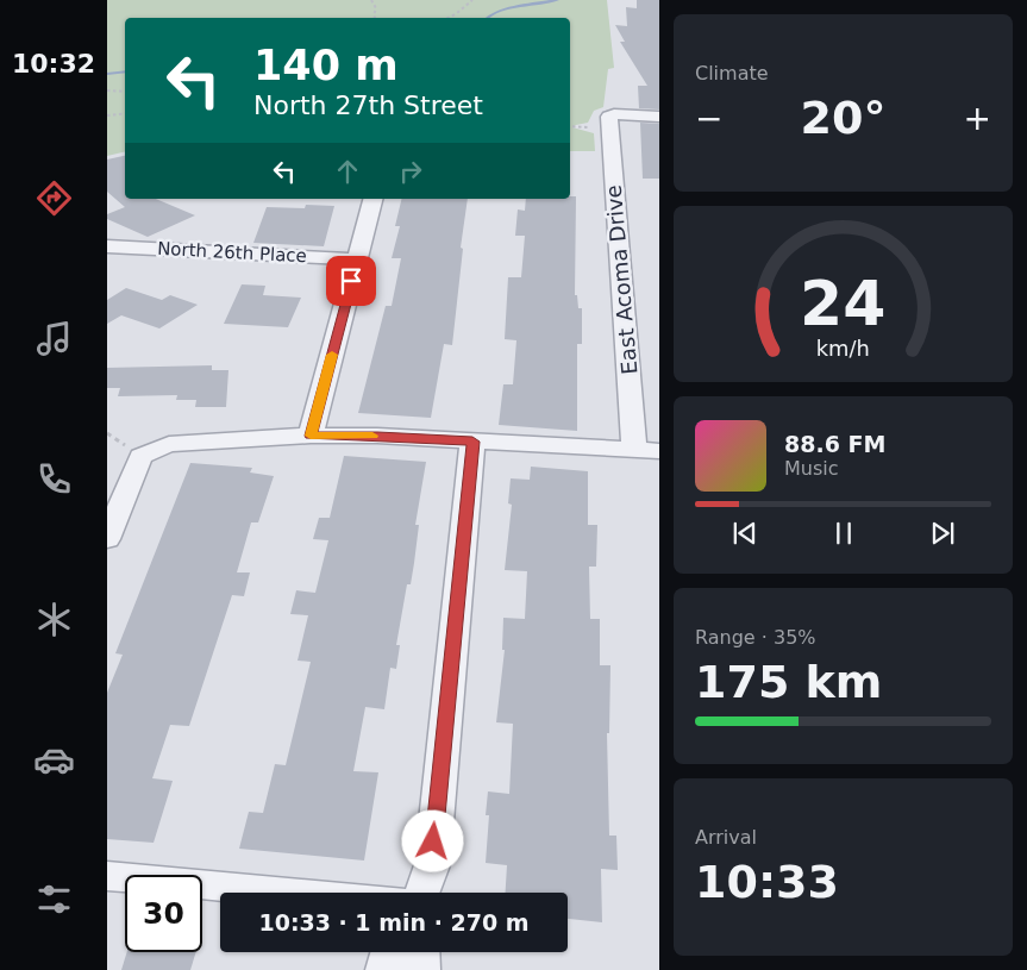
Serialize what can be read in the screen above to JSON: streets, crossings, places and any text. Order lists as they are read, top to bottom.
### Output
{
  "streets": {
    "street": ["North 26th Place", "East Acoma Drive"]
  },
  "page": {
    "tabs": "10:32",
    "tile": [
      "Climate",
      ["Range · 35%", "175 km"],
      ["Arrival", "10:33"]
    ],
    "turn": ["140 m", "North 27th Street"],
    "heat": ["−", "20°", "+"],
    "song": ["88.6 FM", "Music"],
    "limit": "30",
    "trip": "10:33 · 1 min · 270 m",
    "gauge": ["24", "km/h"]
  }
}
